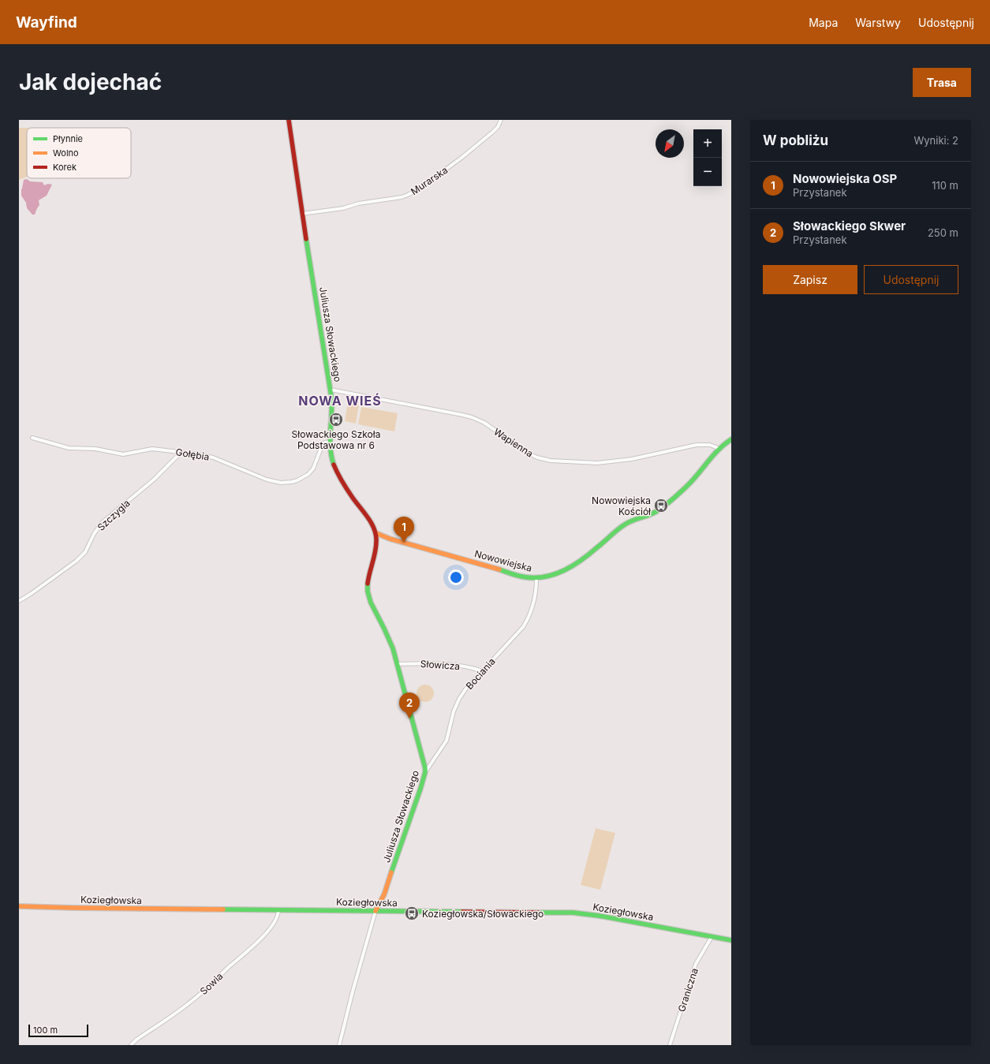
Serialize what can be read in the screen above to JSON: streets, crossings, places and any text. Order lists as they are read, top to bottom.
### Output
{
  "streets": {
    "street": [
      "Murarska",
      "Juliusza Słowackiego",
      "Wapienna",
      "Gołębia",
      "Szczygla",
      "Nowowiejska",
      "Słowicza",
      "Bociania",
      "Koziegłowska",
      "Sowia",
      "Graniczna"
    ]
  },
  "crossings": [
    ["Murarska", "Juliusza Słowackiego"],
    ["Juliusza Słowackiego", "Wapienna"],
    ["Juliusza Słowackiego", "Gołębia"],
    ["Juliusza Słowackiego", "Nowowiejska"],
    ["Juliusza Słowackiego", "Słowicza"],
    ["Juliusza Słowackiego", "Bociania"],
    ["Juliusza Słowackiego", "Koziegłowska"],
    ["Wapienna", "Nowowiejska"],
    ["Gołębia", "Szczygla"],
    ["Nowowiejska", "Bociania"],
    ["Słowicza", "Bociania"],
    ["Koziegłowska", "Sowia"],
    ["Koziegłowska", "Graniczna"]
  ],
  "districts": ["NOWA WIEŚ"],
  "places": {
    "bus stop": ["Słowackiego Szkoła Podstawowa nr 6", "Nowowiejska Kościół", "Koziegłowska/Słowackiego"]
  },
  "legend": ["Płynnie", "Wolno", "Korek"],
  "scale_bar": "100 m",
  "north": "bottom left",
  "page": {
    "header": "Wayfind",
    "nav": ["Mapa", "Warstwy", "Udostępnij"],
    "buttons": [
      "Trasa",
      ["Zapisz", "Udostępnij"]
    ],
    "title": "Jak dojechać",
    "heading": ["W pobliżu", "Wyniki: 2"],
    "map_buttons": ["+", "−"],
    "list": [
      {
        "mark": "1",
        "name": "Nowowiejska OSP",
        "note": "Przystanek",
        "value": "110 m"
      },
      {
        "mark": "2",
        "name": "Słowackiego Skwer",
        "note": "Przystanek",
        "value": "250 m"
      }
    ],
    "pins": ["1", "2"],
    "scale": "100 m"
  }
}
